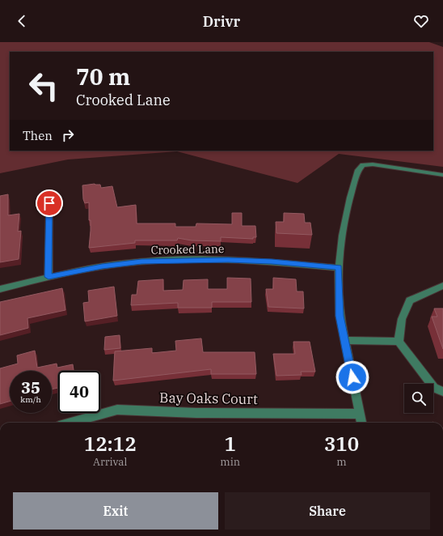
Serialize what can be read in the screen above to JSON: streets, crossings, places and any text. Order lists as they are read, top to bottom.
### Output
{
  "streets": {
    "street": ["Crooked Lane", "Bay Oaks Court"]
  },
  "page": {
    "header": "Drivr",
    "turn": ["70 m", "Crooked Lane"],
    "then": "Then",
    "speed": "35 km/h",
    "limit": "40",
    "eta": [
      "12:12",
      "Arrival",
      "1",
      "min",
      "310",
      "m"
    ],
    "buttons": ["Exit", "Share"]
  }
}
